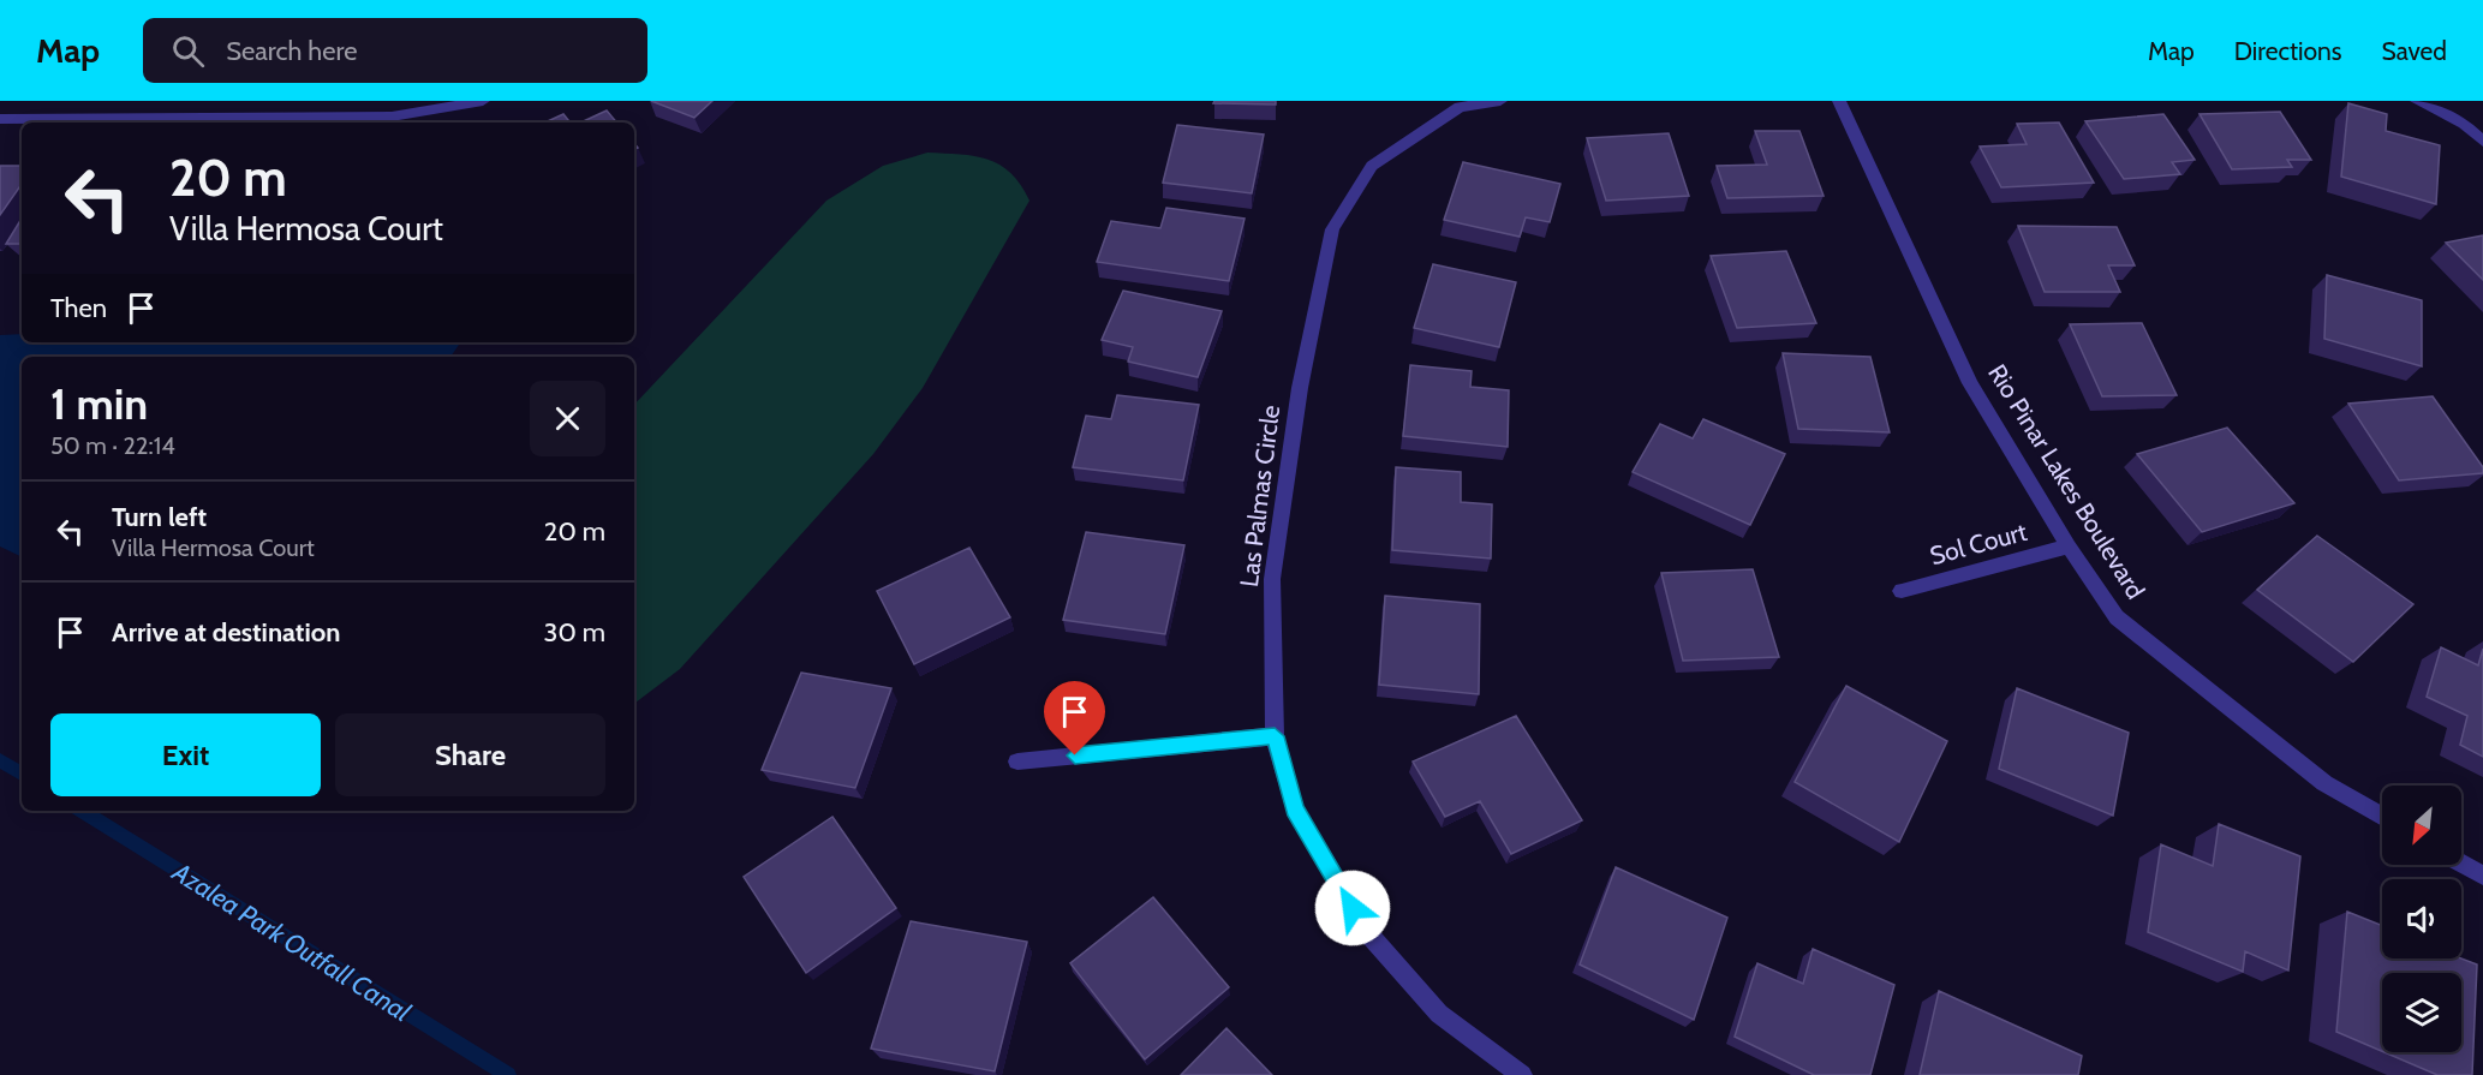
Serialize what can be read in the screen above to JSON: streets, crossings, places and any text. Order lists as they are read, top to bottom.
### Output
{
  "streets": {
    "street": ["Rio Pinar Lakes Boulevard", "Las Palmas Circle", "Sol Court"]
  },
  "crossings": [
    ["Rio Pinar Lakes Boulevard", "Sol Court"]
  ],
  "water": ["Azalea Park Outfall Canal"],
  "north": "bottom left",
  "page": {
    "header": "Map",
    "search": "Search here",
    "nav": ["Map", "Directions", "Saved"],
    "turn": ["20 m", "Villa Hermosa Court"],
    "then": "Then",
    "heading": ["1 min", "50 m · 22:14"],
    "list": [
      {
        "name": "Turn left",
        "note": "Villa Hermosa Court",
        "value": "20 m"
      },
      {
        "name": "Arrive at destination",
        "value": "30 m"
      }
    ],
    "buttons": ["Exit", "Share"]
  }
}
